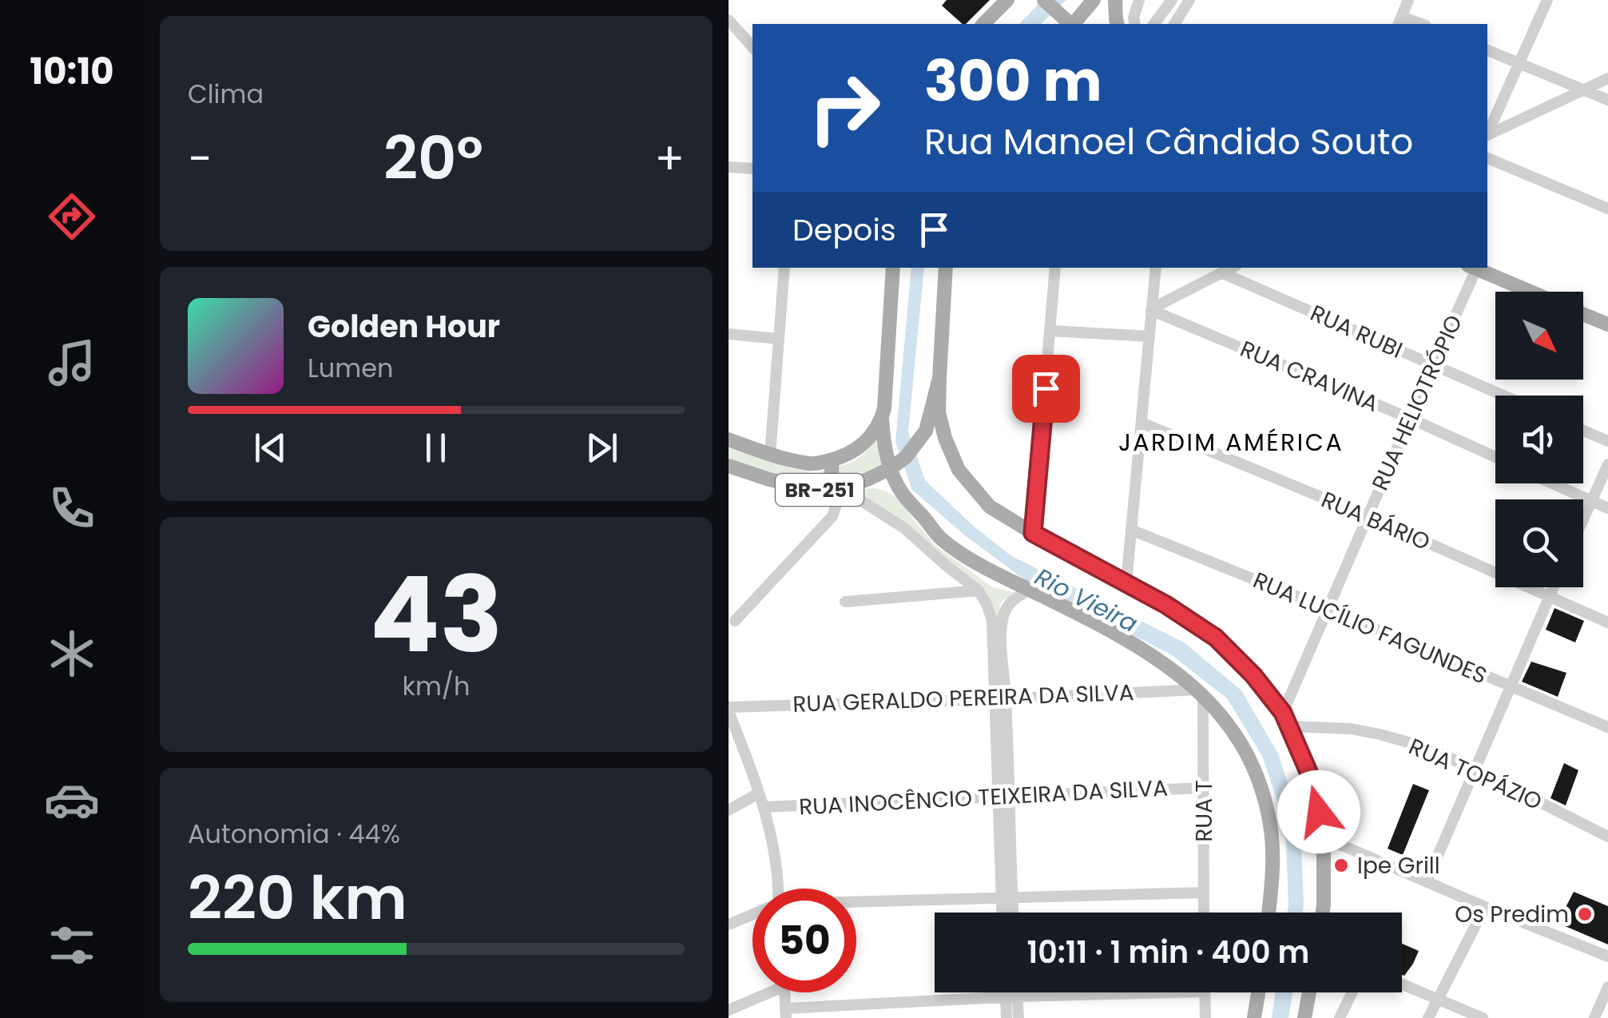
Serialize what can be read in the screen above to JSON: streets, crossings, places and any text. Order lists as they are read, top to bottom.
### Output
{
  "streets": {
    "main road": ["BR-251"],
    "street": [
      "RUA RUBI",
      "RUA CRAVINA",
      "RUA HELIOTRÓPIO",
      "RUA BÁRIO",
      "RUA LUCÍLIO FAGUNDES",
      "RUA GERALDO PEREIRA DA SILVA",
      "RUA TOPÁZIO",
      "RUA INOCÊNCIO TEIXEIRA DA SILVA",
      "RUA T"
    ]
  },
  "crossings": [
    ["RUA RUBI", "RUA HELIOTRÓPIO"],
    ["RUA CRAVINA", "RUA HELIOTRÓPIO"],
    ["RUA HELIOTRÓPIO", "RUA BÁRIO"],
    ["RUA HELIOTRÓPIO", "RUA LUCÍLIO FAGUNDES"],
    ["RUA HELIOTRÓPIO", "RUA TOPÁZIO"],
    ["RUA GERALDO PEREIRA DA SILVA", "RUA T"],
    ["RUA INOCÊNCIO TEIXEIRA DA SILVA", "RUA T"]
  ],
  "districts": ["JARDIM AMÉRICA"],
  "water": ["Rio Vieira"],
  "places": ["Ipe Grill", "Os Predim"],
  "north": "bottom right",
  "page": {
    "tabs": "10:10",
    "tile": [
      "Clima",
      ["43", "km/h"],
      ["Autonomia · 44%", "220 km"]
    ],
    "turn": ["300 m", "Rua Manoel Cândido Souto"],
    "heat": ["−", "20°", "+"],
    "then": "Depois",
    "song": ["Golden Hour", "Lumen"],
    "limit": "50",
    "trip": "10:11 · 1 min · 400 m"
  }
}
